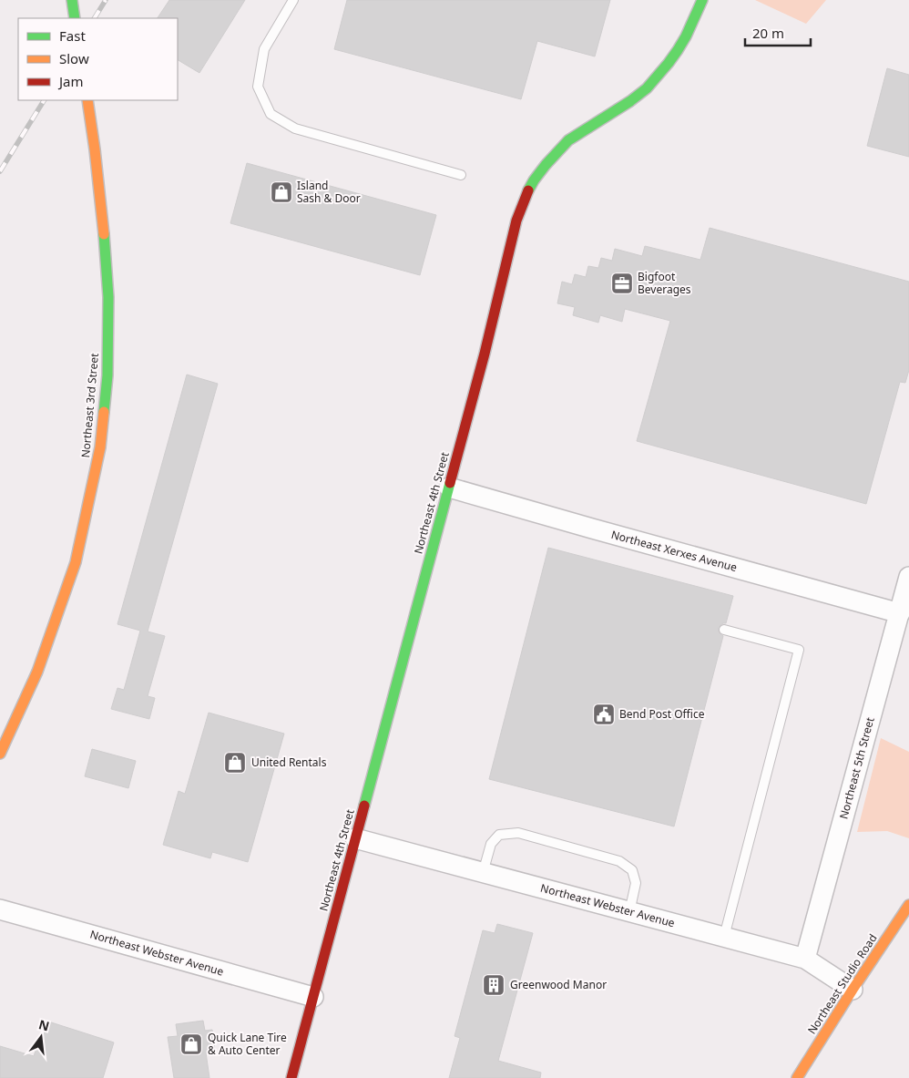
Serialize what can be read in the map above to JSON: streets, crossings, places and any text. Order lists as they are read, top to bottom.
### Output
{
  "streets": {
    "street": [
      "Northeast 3rd Street",
      "Northeast 4th Street",
      "Northeast Xerxes Avenue",
      "Northeast 5th Street",
      "Northeast Webster Avenue",
      "Northeast Studio Road"
    ]
  },
  "crossings": [
    ["Northeast 4th Street", "Northeast Xerxes Avenue"],
    ["Northeast 4th Street", "Northeast Webster Avenue"],
    ["Northeast Xerxes Avenue", "Northeast 5th Street"],
    ["Northeast 5th Street", "Northeast Webster Avenue"],
    ["Northeast Webster Avenue", "Northeast Studio Road"]
  ],
  "places": {
    "shop": ["Island Sash & Door", "United Rentals", "Quick Lane Tire & Auto Center"],
    "office": ["Bigfoot Beverages"],
    "public building": ["Bend Post Office"],
    "building": ["Greenwood Manor"]
  },
  "legend": ["Fast", "Slow", "Jam"],
  "scale_bar": "20 m",
  "north": "top"
}
